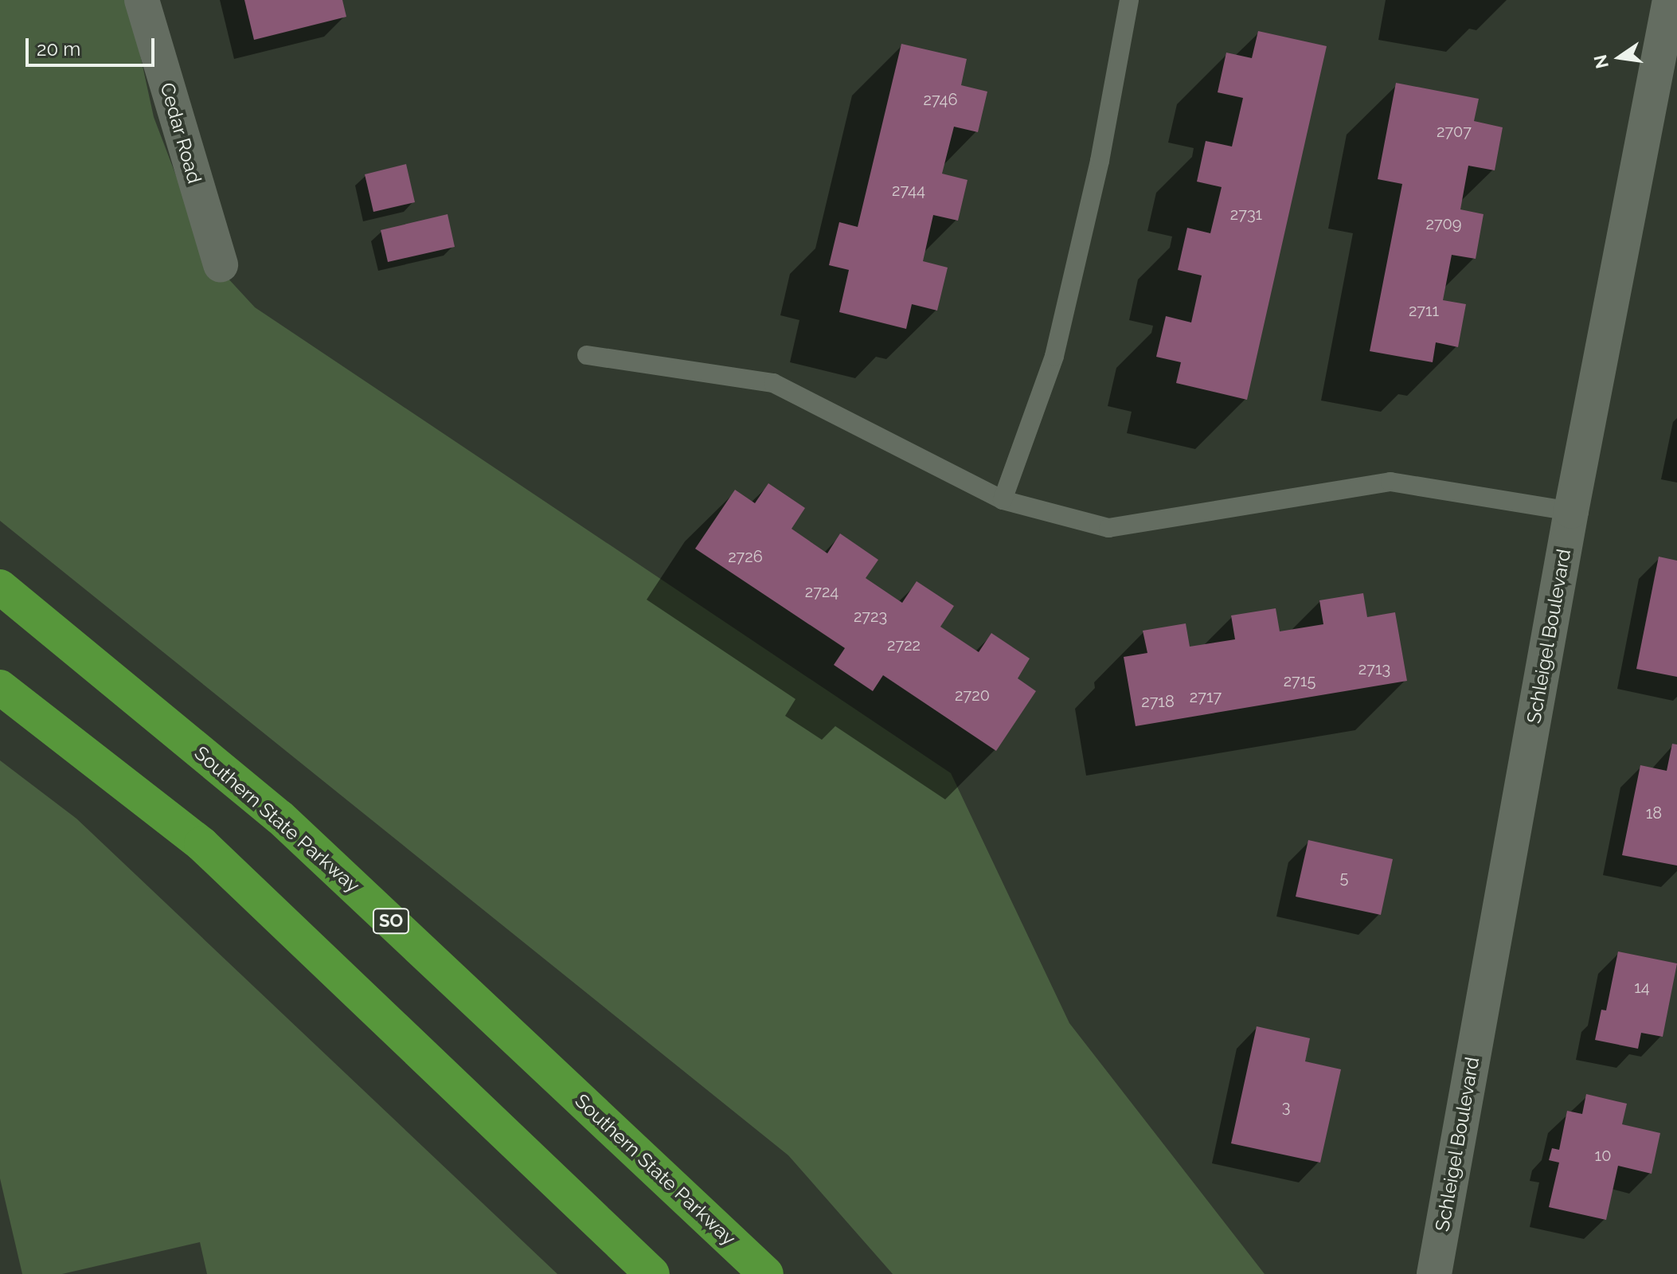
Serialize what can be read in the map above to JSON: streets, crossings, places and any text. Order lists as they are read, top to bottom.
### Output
{
  "streets": {
    "highway": ["Southern State Parkway", "SO"],
    "street": ["Cedar Road", "Schleigel Boulevard"]
  },
  "house_numbers": [
    "2746",
    "2707",
    "2744",
    "2731",
    "2709",
    "2711",
    "2726",
    "2724",
    "2723",
    "2722",
    "2713",
    "2715",
    "2720",
    "2717",
    "2718",
    "18",
    "5",
    "14",
    "3",
    "10"
  ],
  "scale_bar": "20 m",
  "north": "left"
}
